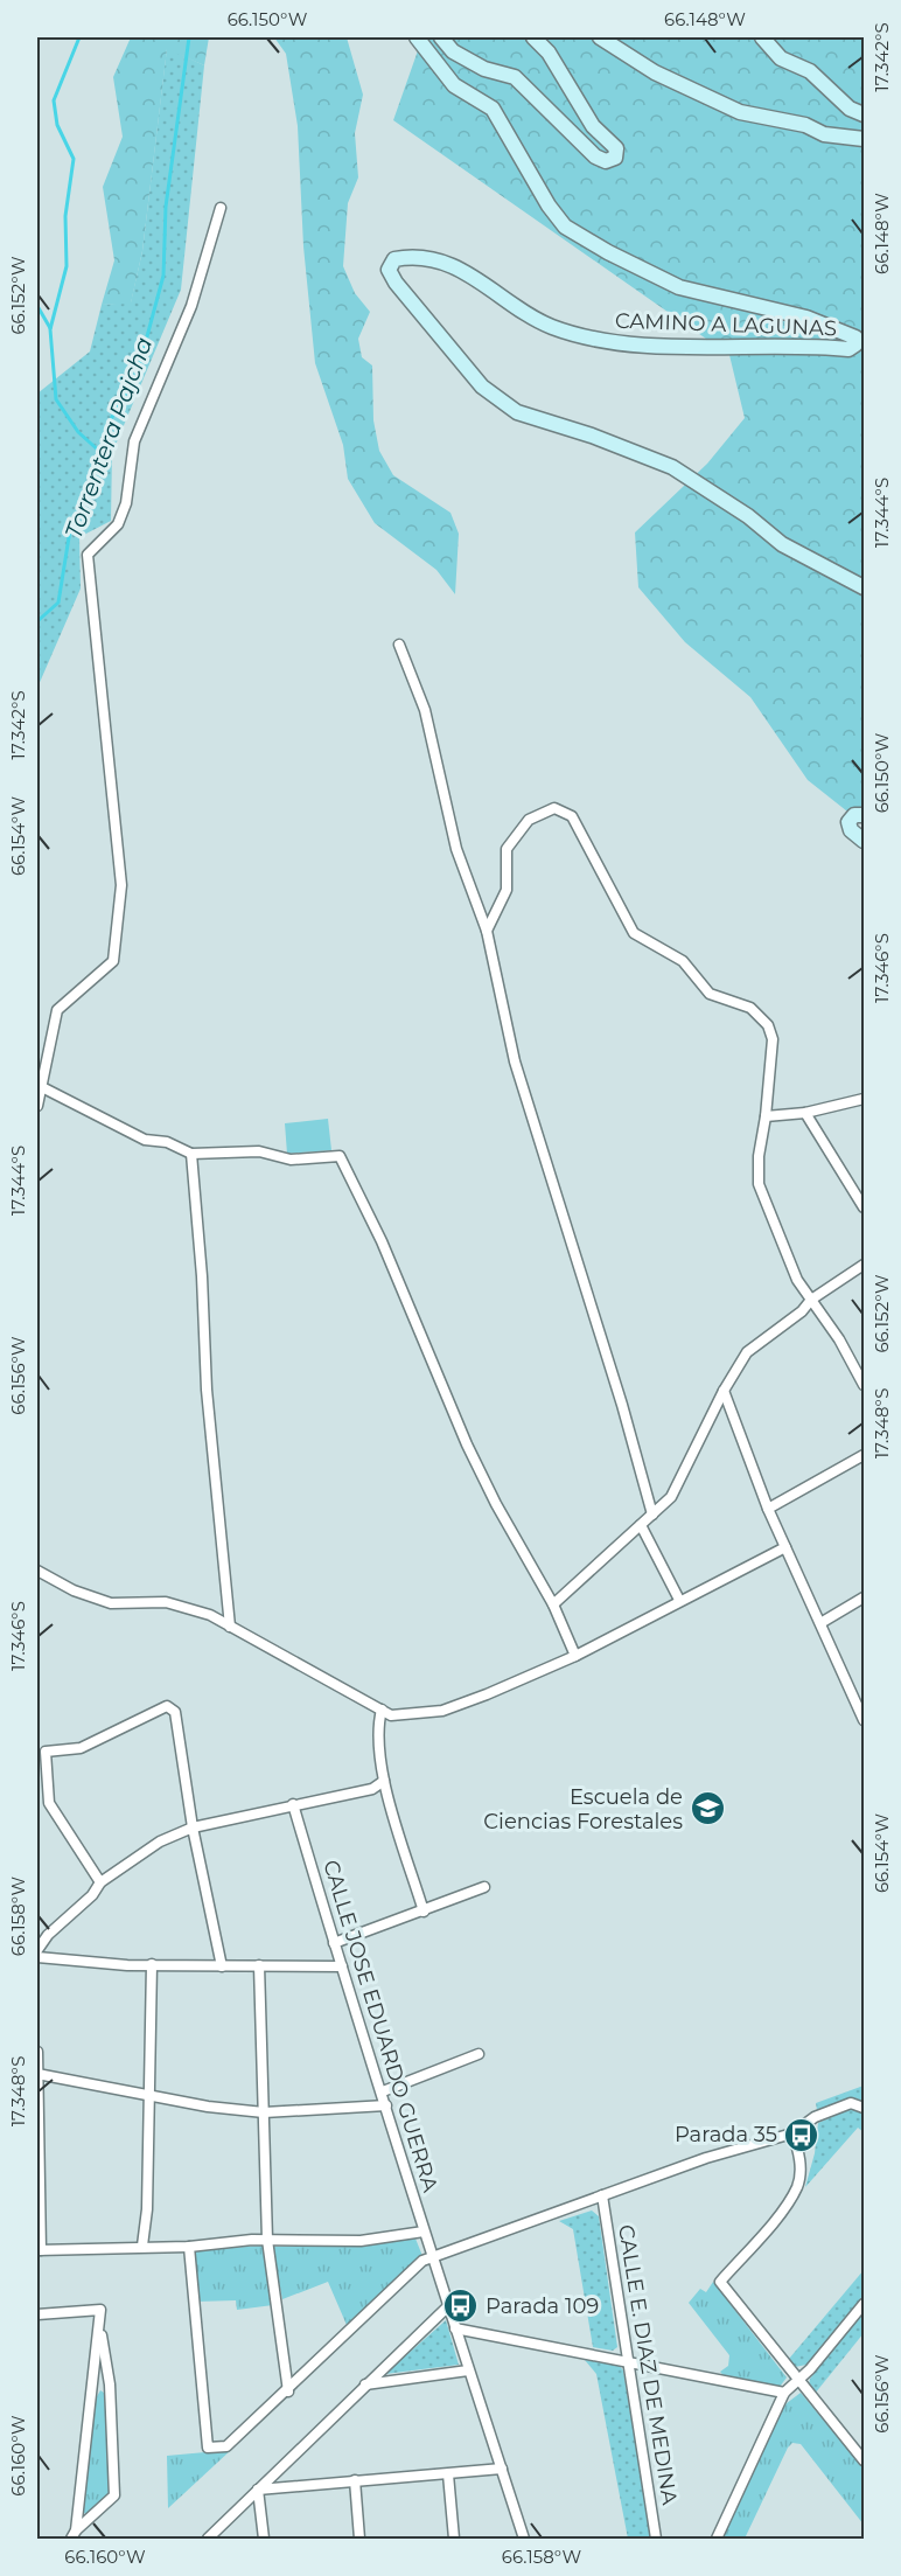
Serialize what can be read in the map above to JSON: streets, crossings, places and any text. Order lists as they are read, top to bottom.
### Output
{
  "streets": {
    "street": ["CAMINO A LAGUNAS", "CALLE JOSE EDUARDO GUERRA", "CALLE E. DIAZ DE MEDINA"]
  },
  "water": ["Torrentera Pajcha"],
  "places": {
    "school or university": ["Escuela de Ciencias Forestales"],
    "bus stop": ["Parada 35", "Parada 109"]
  },
  "coordinates": [
    "66.150°W",
    "66.148°W",
    "17.342°S",
    "66.152°W",
    "17.344°S",
    "66.154°W",
    "17.346°S",
    "66.156°W",
    "17.348°S",
    "66.158°W",
    "66.160°W"
  ]
}
